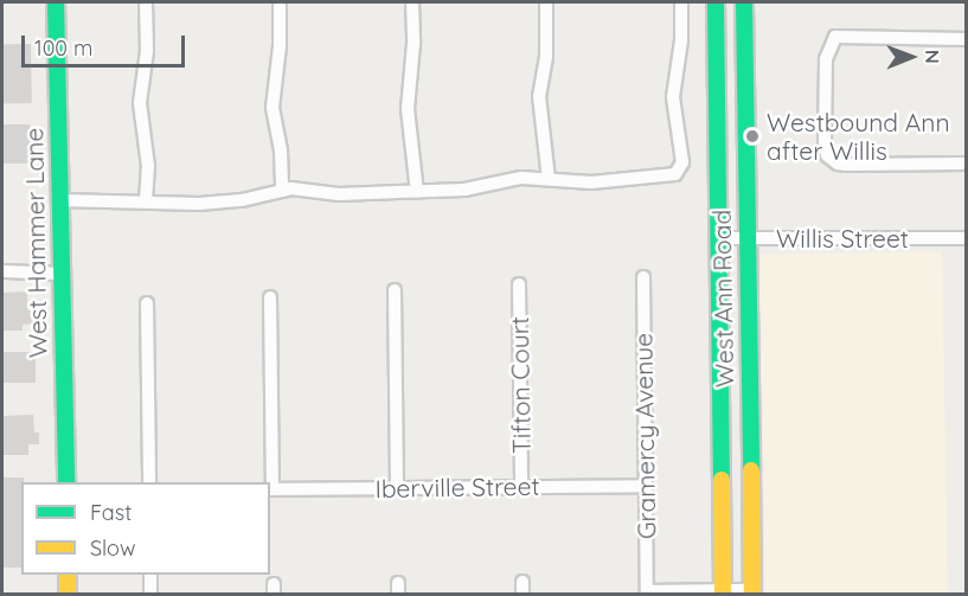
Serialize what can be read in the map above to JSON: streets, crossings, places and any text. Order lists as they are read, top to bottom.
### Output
{
  "streets": {
    "main road": ["West Hammer Lane", "West Ann Road"],
    "street": [
      "Willis Street",
      "Tifton Court",
      "Gramercy Avenue",
      "Iberville Street"
    ]
  },
  "crossings": [
    ["Willis Street", "West Ann Road"],
    ["Tifton Court", "Iberville Street"],
    ["Gramercy Avenue", "Iberville Street"]
  ],
  "places": ["Westbound Ann after Willis"],
  "legend": ["Fast", "Slow"],
  "scale_bar": "100 m",
  "north": "right"
}
